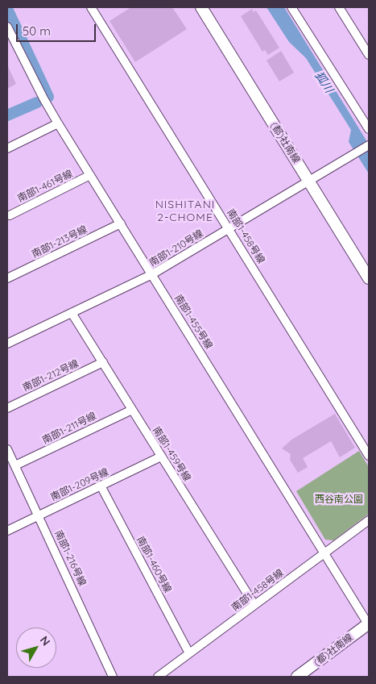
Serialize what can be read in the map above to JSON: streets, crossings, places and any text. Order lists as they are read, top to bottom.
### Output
{
  "streets": {
    "street": [
      "(都)社南線",
      "南部1-461号線",
      "南部1-458号線",
      "南部1-213号線",
      "南部1-210号線",
      "南部1-455号線",
      "南部1-212号線",
      "南部1-211号線",
      "南部1-459号線",
      "南部1-209号線",
      "南部1-216号線",
      "南部1-460号線"
    ]
  },
  "crossings": [
    ["(都)社南線", "南部1-210号線"],
    ["(都)社南線", "南部1-455号線"],
    ["南部1-461号線", "南部1-455号線"],
    ["南部1-458号線", "南部1-210号線"],
    ["南部1-458号線", "南部1-455号線"],
    ["南部1-458号線", "南部1-459号線"],
    ["南部1-458号線", "南部1-460号線"],
    ["南部1-213号線", "南部1-455号線"],
    ["南部1-210号線", "南部1-455号線"],
    ["南部1-210号線", "南部1-459号線"],
    ["南部1-212号線", "南部1-459号線"],
    ["南部1-211号線", "南部1-459号線"],
    ["南部1-211号線", "南部1-216号線"],
    ["南部1-459号線", "南部1-209号線"],
    ["南部1-209号線", "南部1-216号線"],
    ["南部1-209号線", "南部1-460号線"]
  ],
  "districts": ["NISHITANI 2-CHOME"],
  "water": ["狐川"],
  "parks": ["西谷南公園"],
  "scale_bar": "50 m",
  "north": "top right"
}
